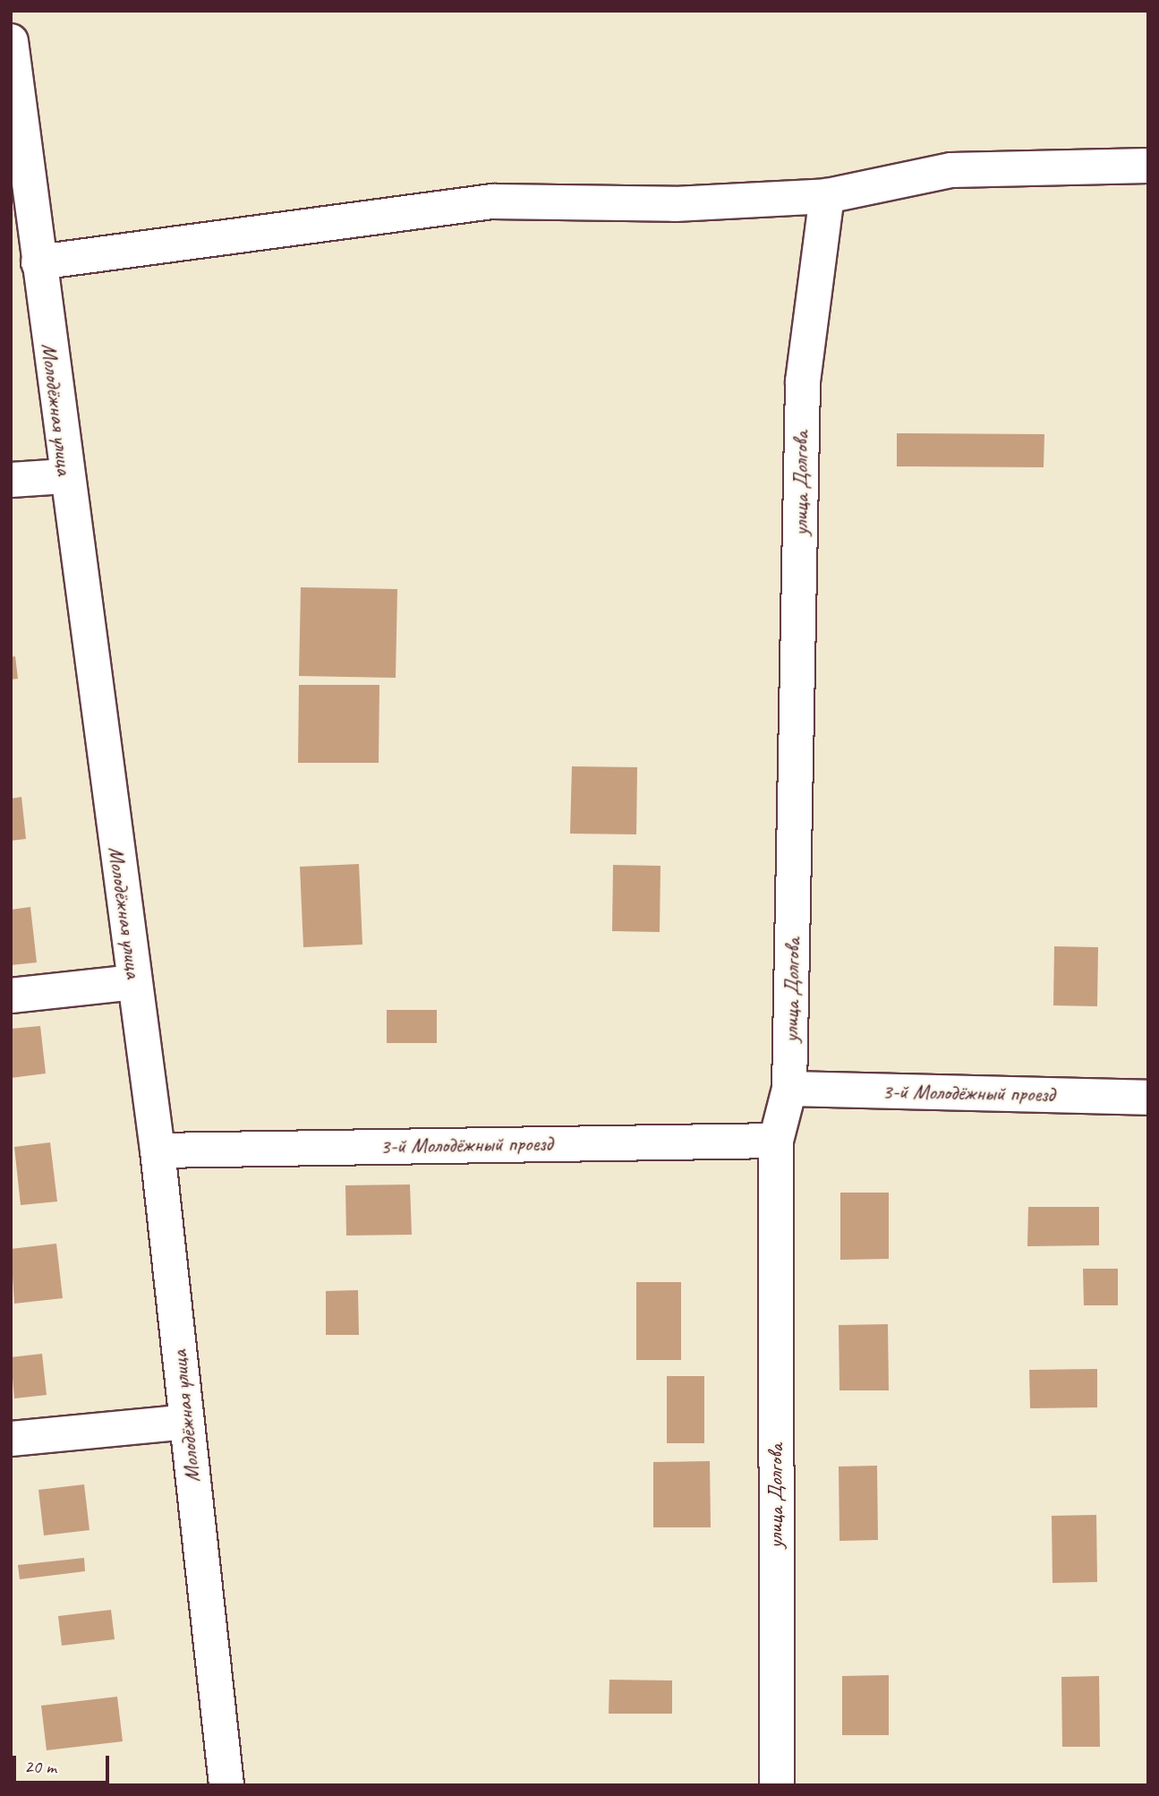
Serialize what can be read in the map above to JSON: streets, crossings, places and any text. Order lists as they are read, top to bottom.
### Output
{
  "streets": {
    "street": ["Молодёжная улица", "улица Долгова", "3-й Молодёжный проезд"]
  },
  "crossings": [
    ["Молодёжная улица", "3-й Молодёжный проезд"],
    ["улица Долгова", "3-й Молодёжный проезд"]
  ],
  "scale_bar": "20 m"
}
